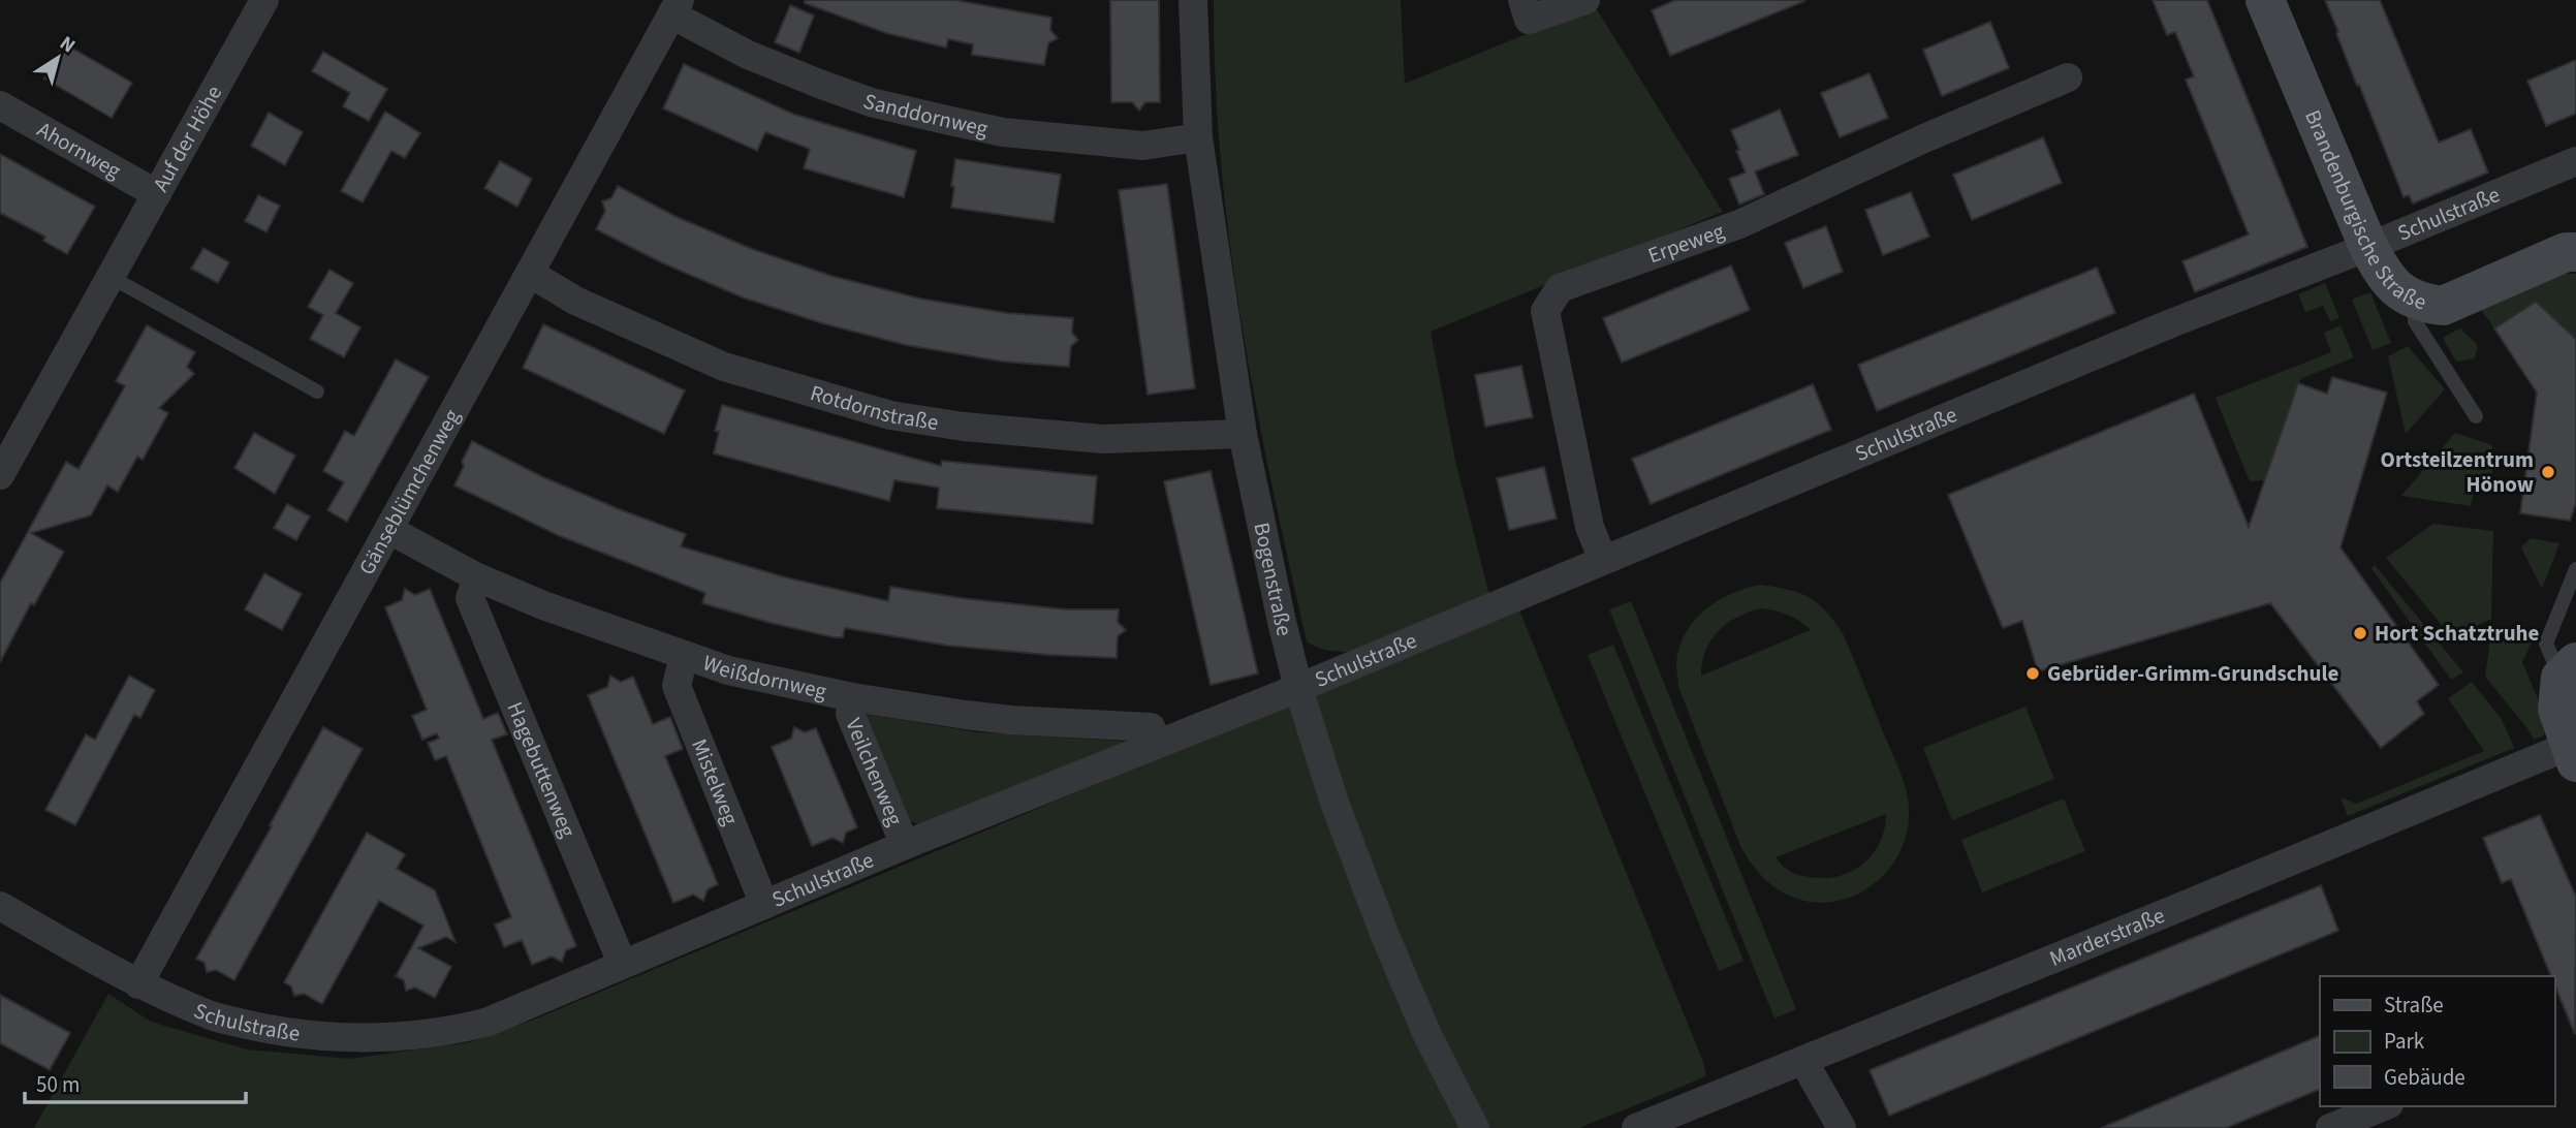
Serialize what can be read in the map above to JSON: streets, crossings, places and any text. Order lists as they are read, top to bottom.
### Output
{
  "streets": {
    "street": [
      "Sanddornweg",
      "Auf der Höhe",
      "Ahornweg",
      "Brandenburgische Straße",
      "Schulstraße",
      "Erpeweg",
      "Rotdornstraße",
      "Gänseblümchenweg",
      "Bogenstraße",
      "Weißdornweg",
      "Hagebuttenweg",
      "Veilchenweg",
      "Mistelweg",
      "Marderstraße"
    ]
  },
  "crossings": [
    ["Sanddornweg", "Gänseblümchenweg"],
    ["Sanddornweg", "Bogenstraße"],
    ["Auf der Höhe", "Ahornweg"],
    ["Brandenburgische Straße", "Schulstraße"],
    ["Schulstraße", "Erpeweg"],
    ["Schulstraße", "Gänseblümchenweg"],
    ["Schulstraße", "Bogenstraße"],
    ["Schulstraße", "Weißdornweg"],
    ["Schulstraße", "Hagebuttenweg"],
    ["Schulstraße", "Veilchenweg"],
    ["Schulstraße", "Mistelweg"],
    ["Rotdornstraße", "Gänseblümchenweg"],
    ["Rotdornstraße", "Bogenstraße"],
    ["Gänseblümchenweg", "Weißdornweg"],
    ["Weißdornweg", "Hagebuttenweg"],
    ["Weißdornweg", "Veilchenweg"],
    ["Weißdornweg", "Mistelweg"]
  ],
  "places": ["Ortsteilzentrum Hönow", "Hort Schatztruhe", "Gebrüder-Grimm-Grundschule"],
  "legend": ["Straße", "Park", "Gebäude"],
  "scale_bar": "50 m",
  "north": "top right"
}
